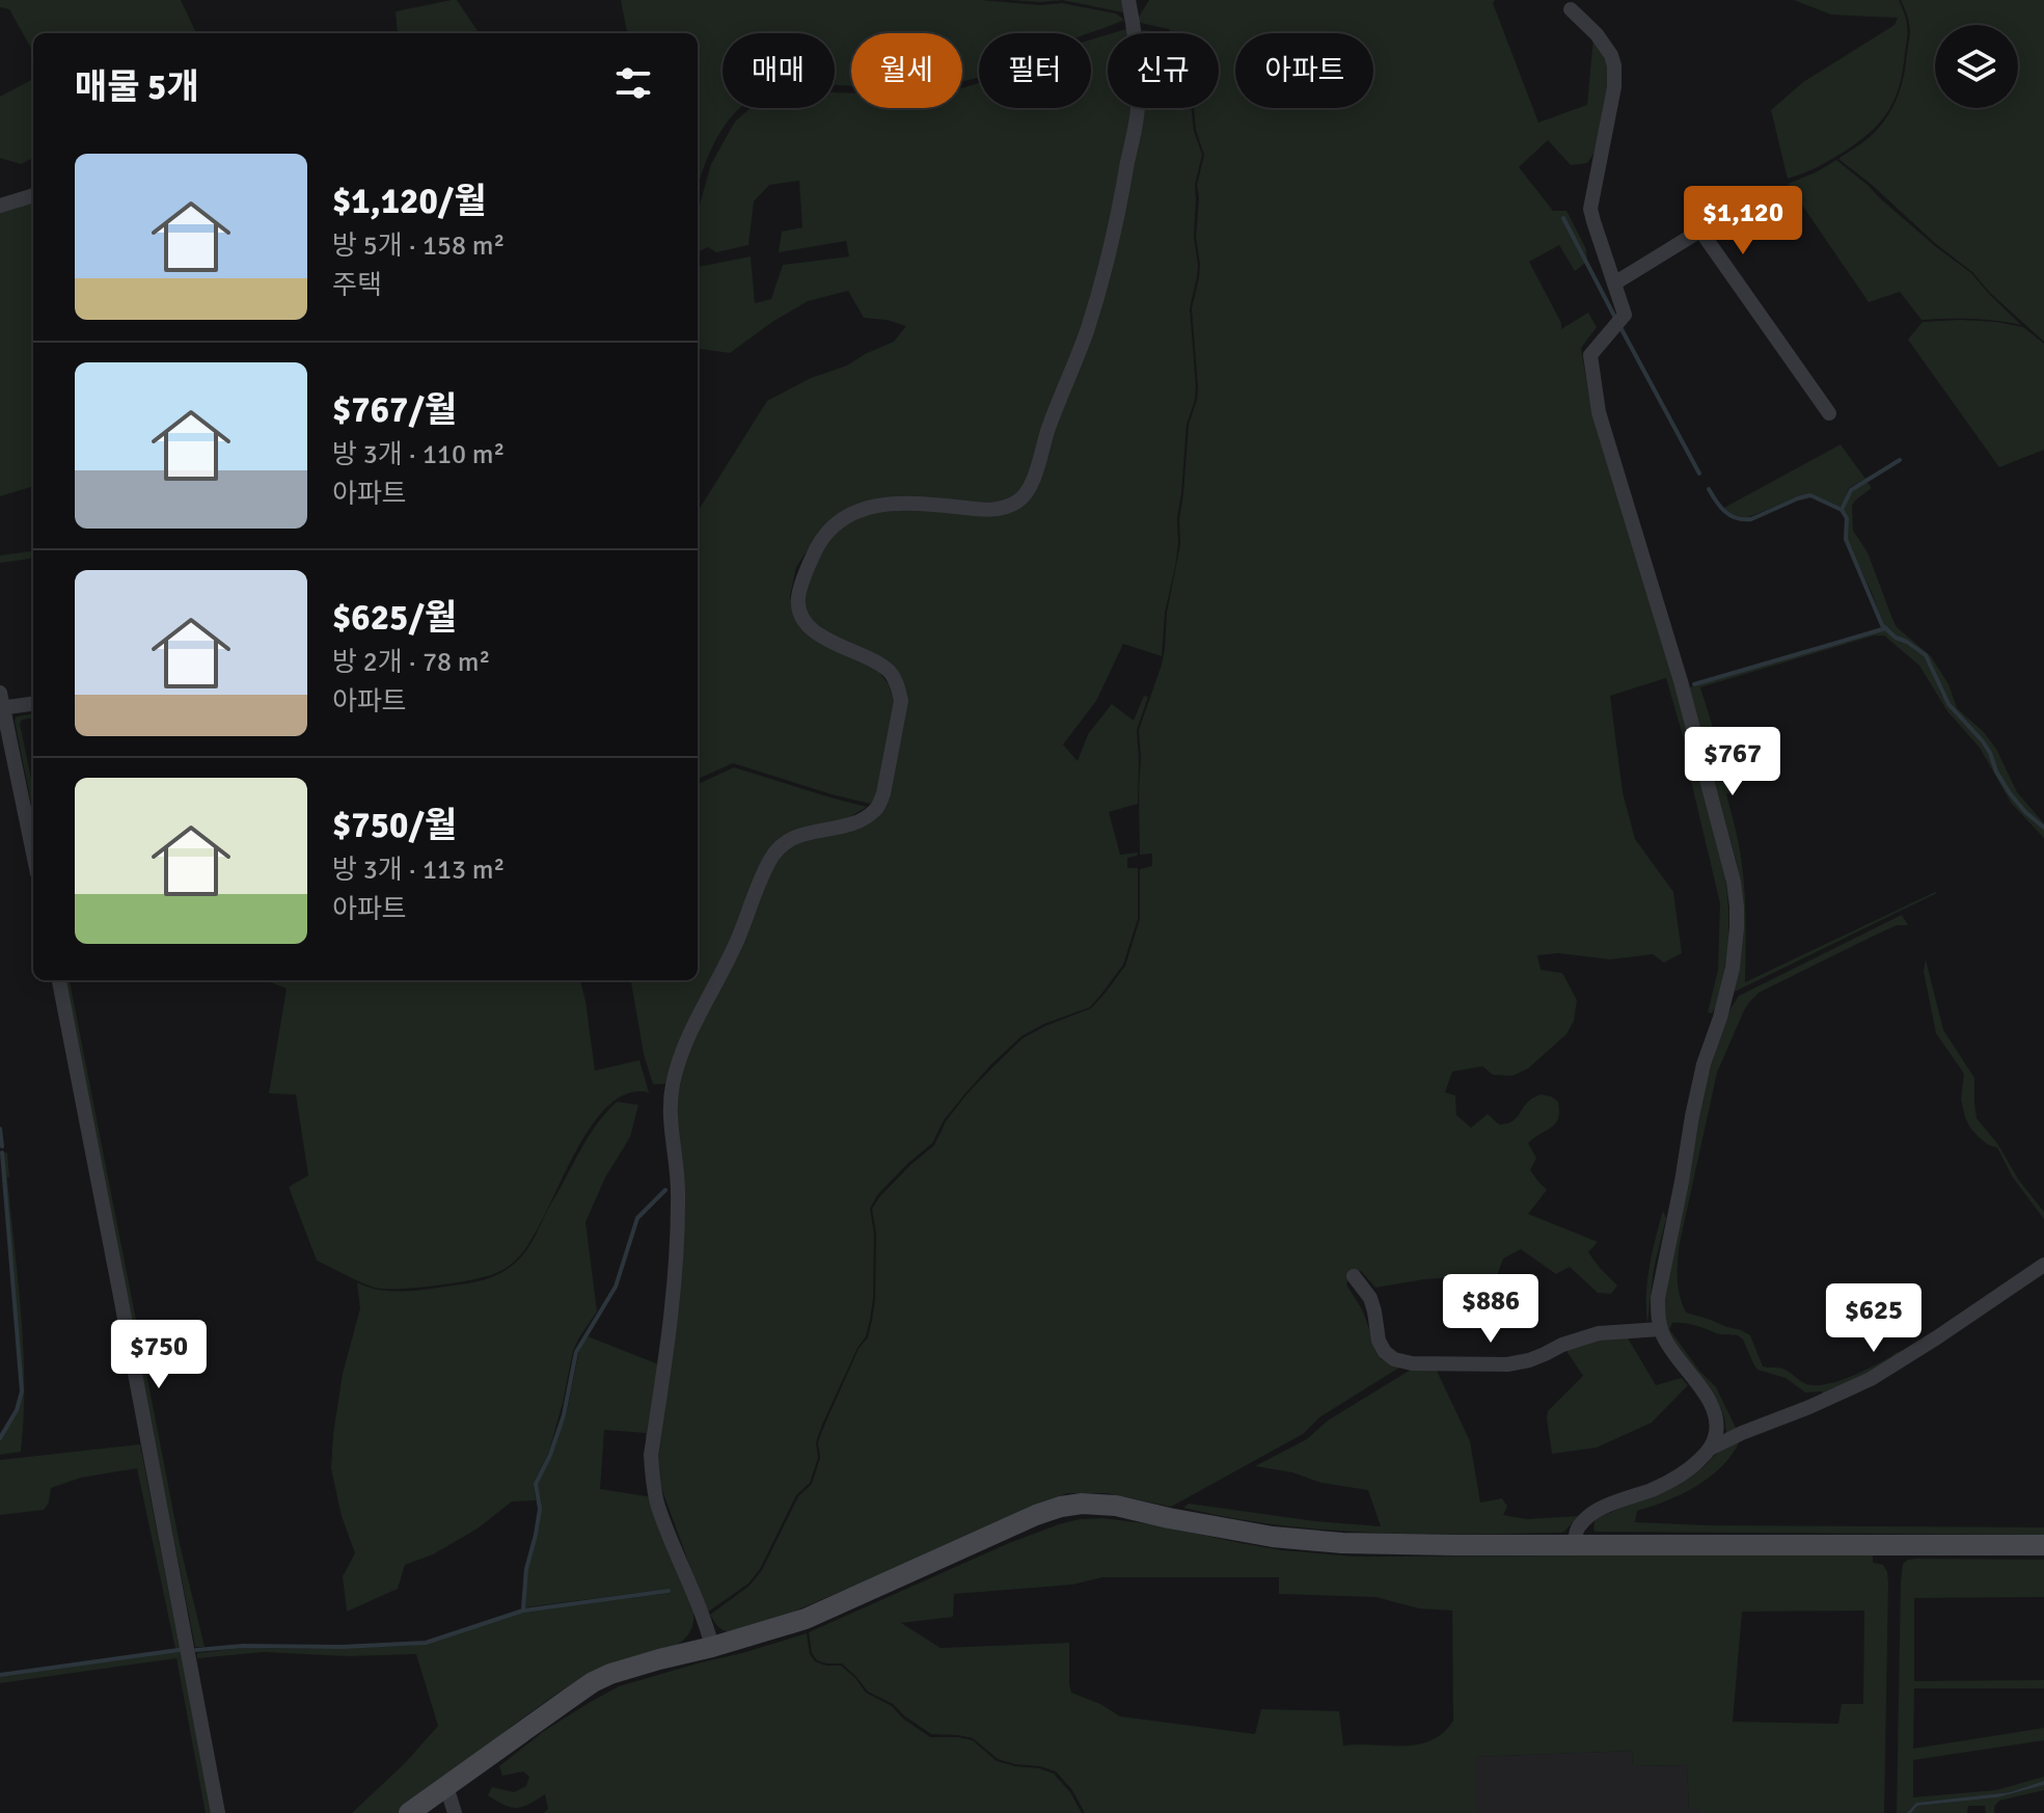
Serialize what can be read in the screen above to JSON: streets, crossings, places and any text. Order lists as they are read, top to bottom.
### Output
{
  "page": {
    "chip": [
      "매매",
      "월세",
      "필터",
      "신규",
      "아파트"
    ],
    "heading": "매물 5개",
    "list": [
      {
        "name": "$1,120/월",
        "note": "방 5개 · 158 m² · 주택"
      },
      {
        "name": "$767/월",
        "note": "방 3개 · 110 m² · 아파트"
      },
      {
        "name": "$625/월",
        "note": "방 2개 · 78 m² · 아파트"
      },
      {
        "name": "$750/월",
        "note": "방 3개 · 113 m² · 아파트"
      }
    ],
    "price": [
      "$1,120",
      "$767",
      "$886",
      "$625",
      "$750"
    ]
  }
}
